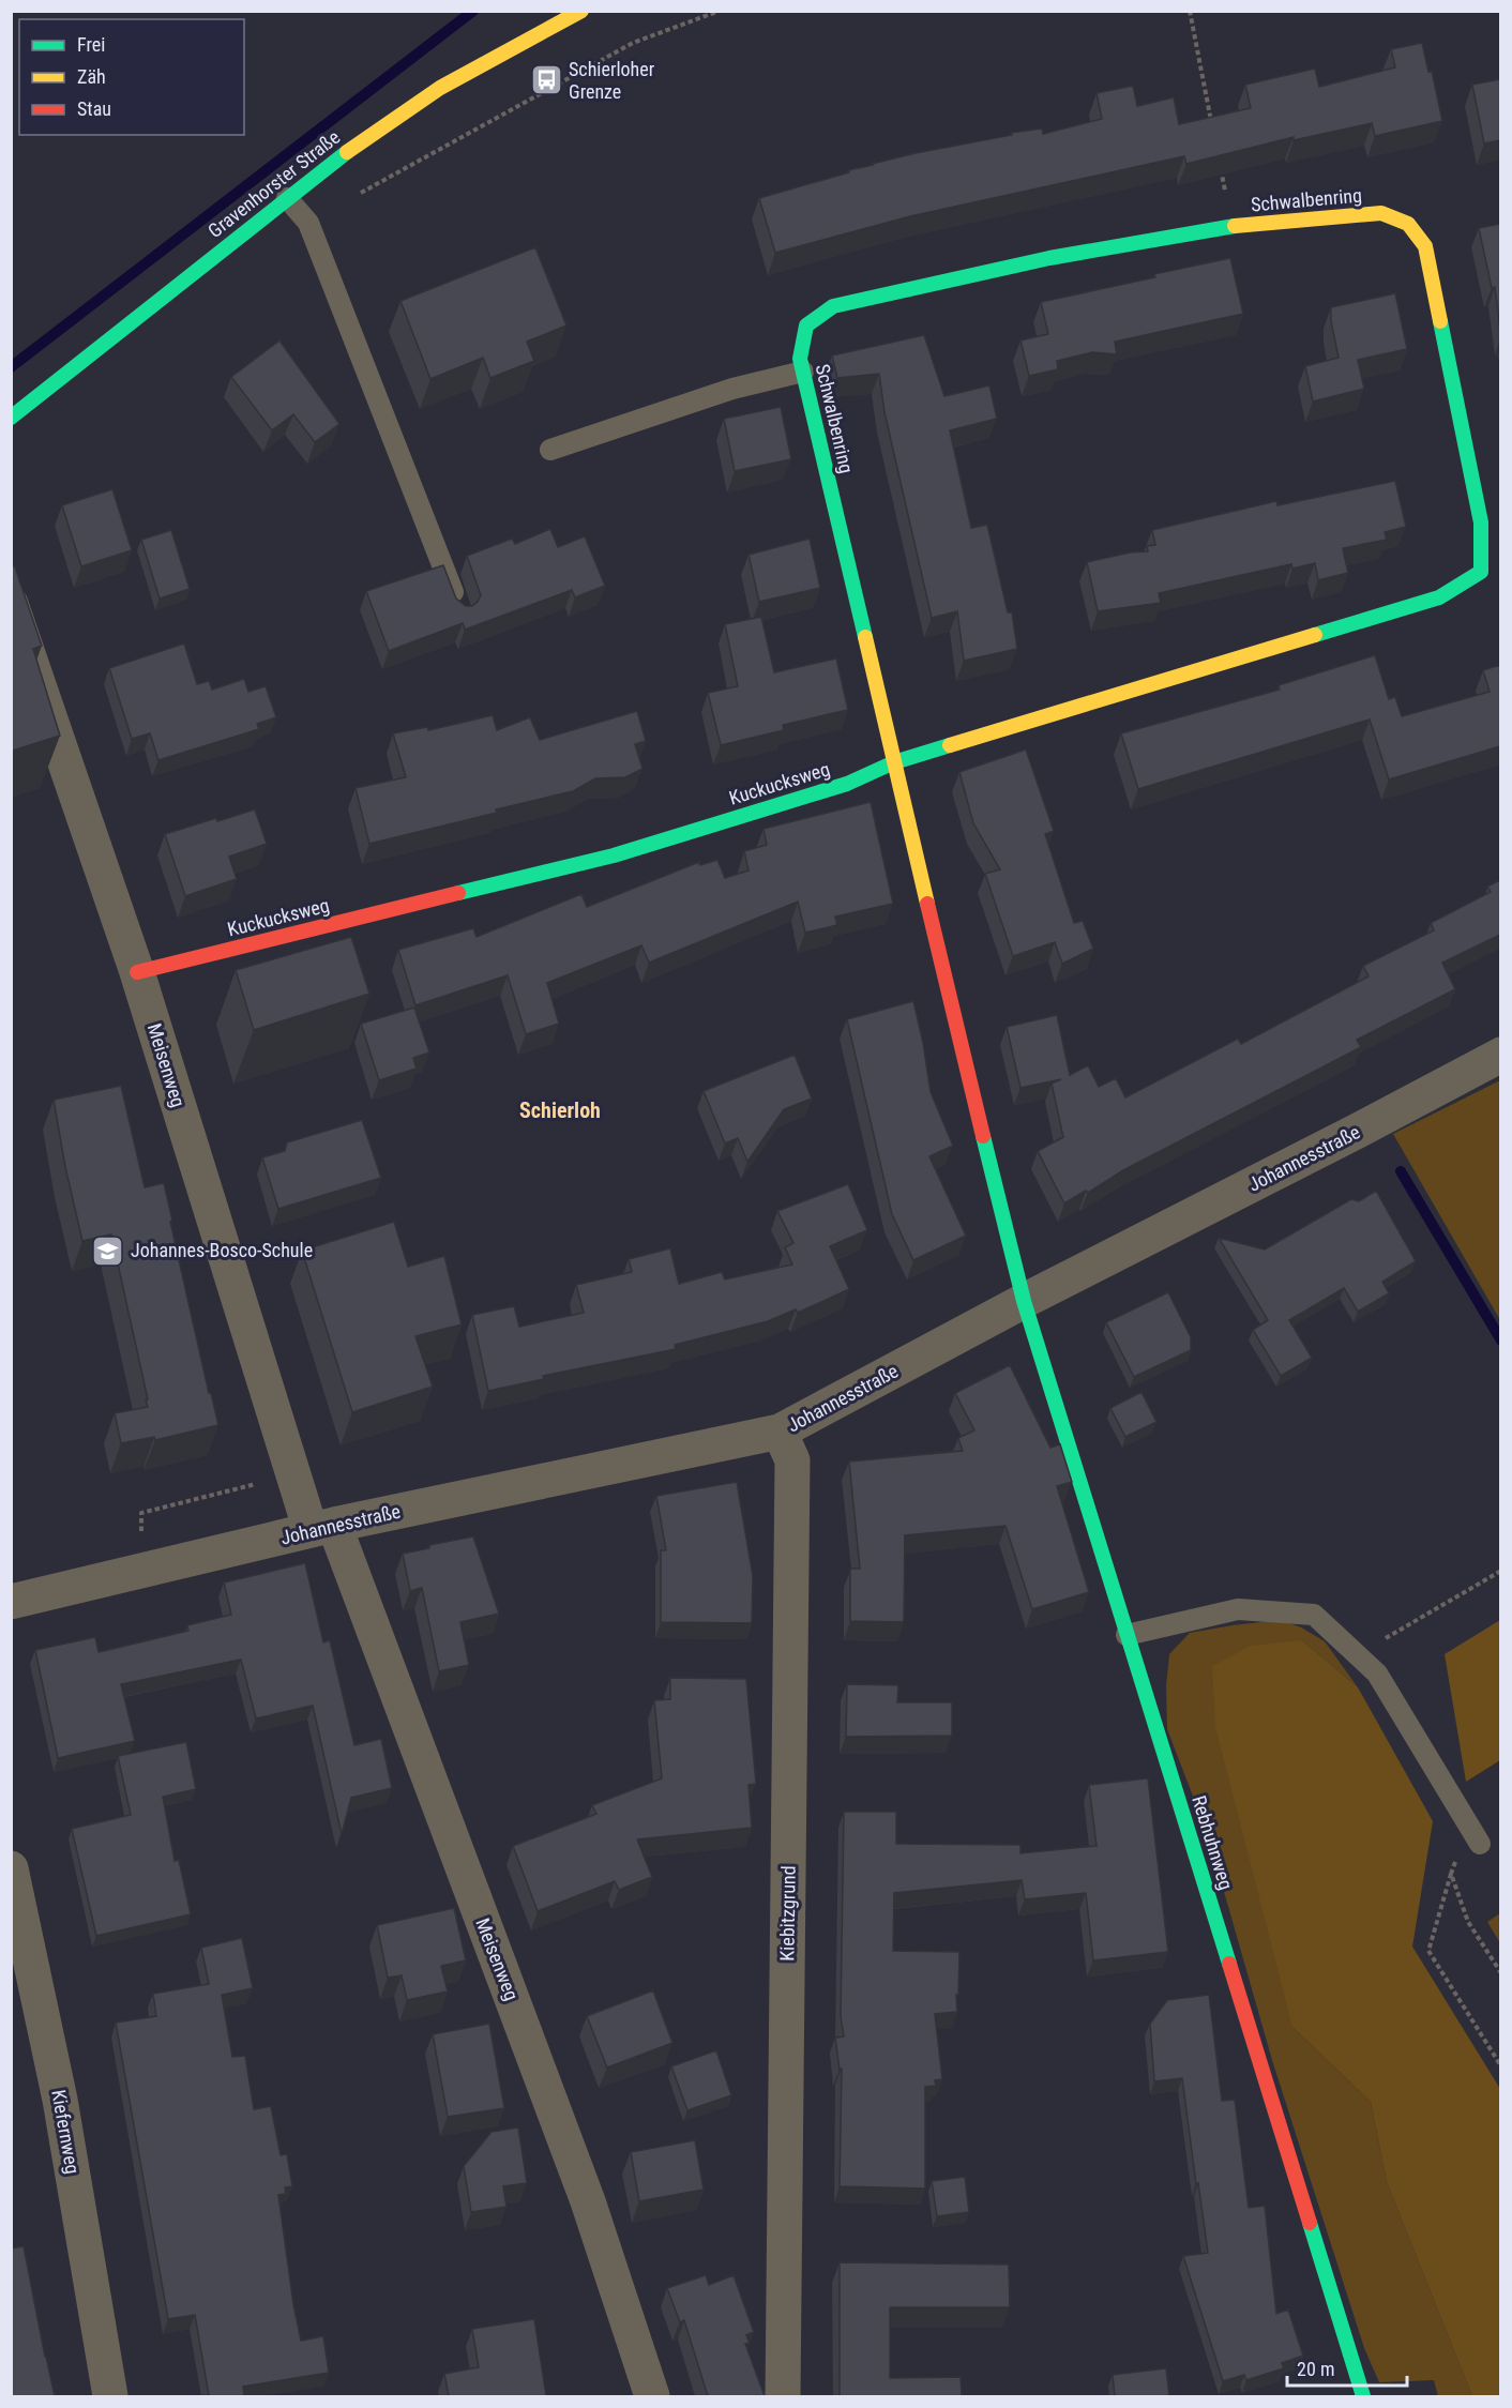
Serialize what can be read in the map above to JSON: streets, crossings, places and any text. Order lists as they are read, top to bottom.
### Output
{
  "streets": {
    "street": [
      "Gravenhorster Straße",
      "Schwalbenring",
      "Kuckucksweg",
      "Meisenweg",
      "Johannesstraße",
      "Rebhuhnweg",
      "Kiebitzgrund",
      "Kiefernweg"
    ]
  },
  "crossings": [
    ["Schwalbenring", "Kuckucksweg"],
    ["Kuckucksweg", "Meisenweg"],
    ["Meisenweg", "Johannesstraße"],
    ["Johannesstraße", "Rebhuhnweg"],
    ["Johannesstraße", "Kiebitzgrund"]
  ],
  "districts": ["Schierloh"],
  "places": {
    "bus stop": ["Schierloher Grenze"],
    "school or university": ["Johannes-Bosco-Schule"]
  },
  "legend": ["Frei", "Zäh", "Stau"],
  "scale_bar": "20 m"
}
